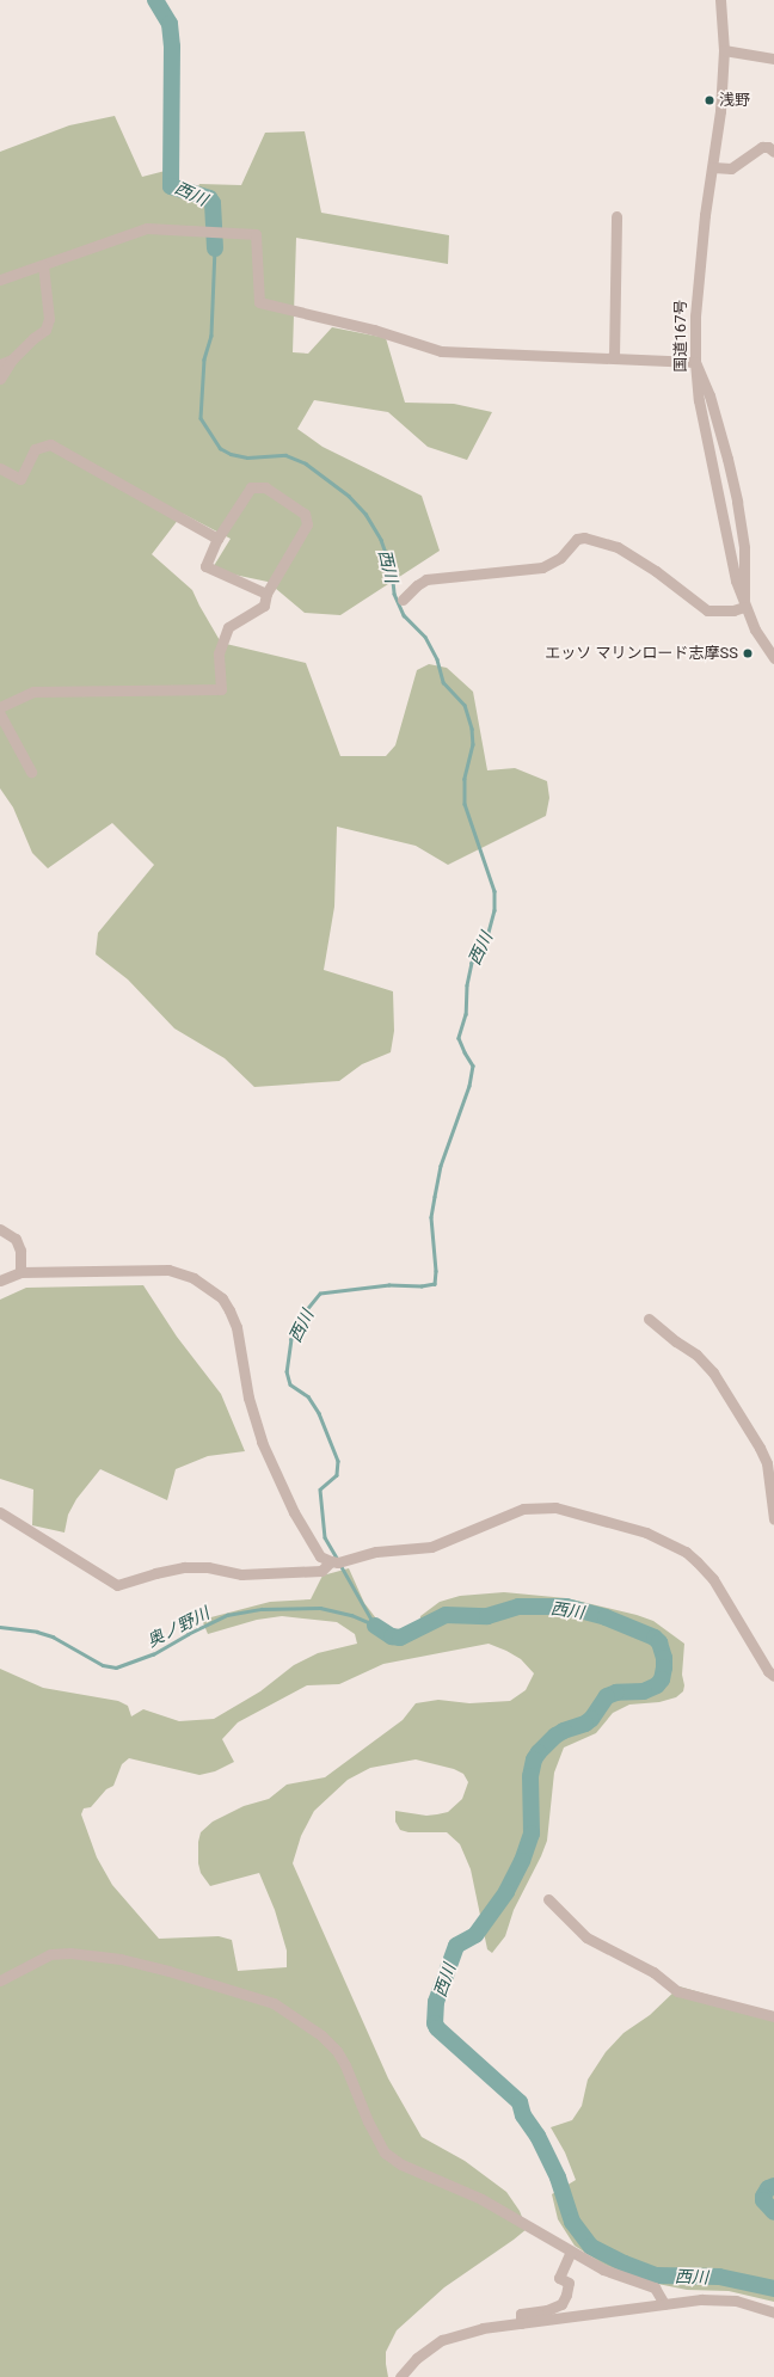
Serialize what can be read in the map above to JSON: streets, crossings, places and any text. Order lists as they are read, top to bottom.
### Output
{
  "streets": {
    "street": ["国道167号"]
  },
  "water": ["西川", "奥ノ野川"],
  "places": ["浅野", "エッソ マリンロード志摩SS"]
}
